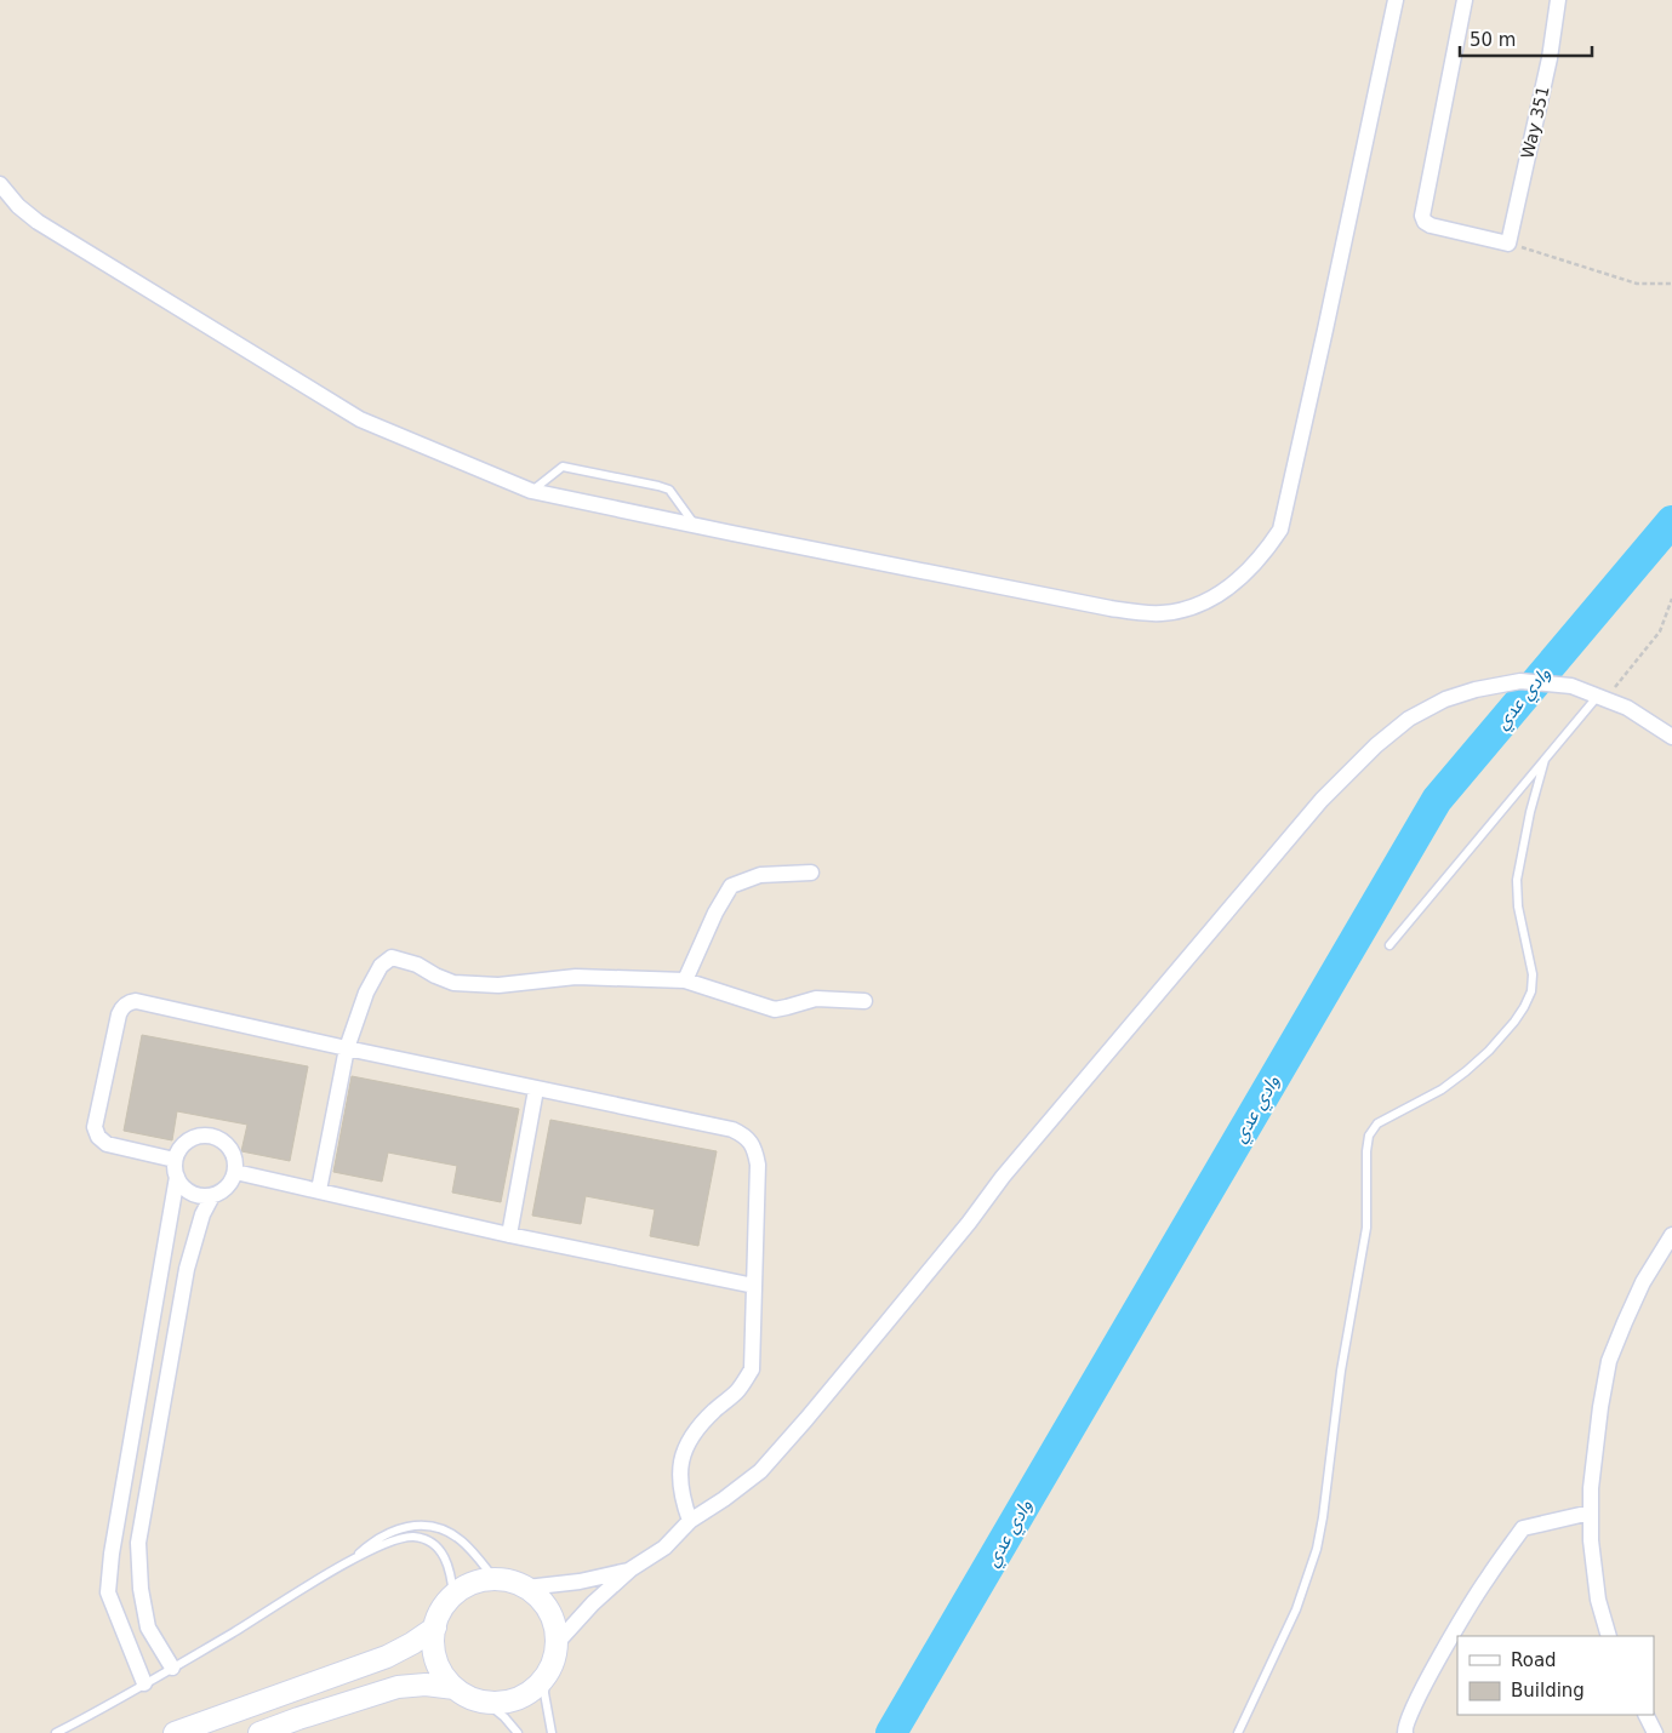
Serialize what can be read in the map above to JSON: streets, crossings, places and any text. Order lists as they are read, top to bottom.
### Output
{
  "streets": {
    "street": ["Way 351"]
  },
  "water": ["وادي عدي"],
  "legend": ["Road", "Building"],
  "scale_bar": "50 m"
}
